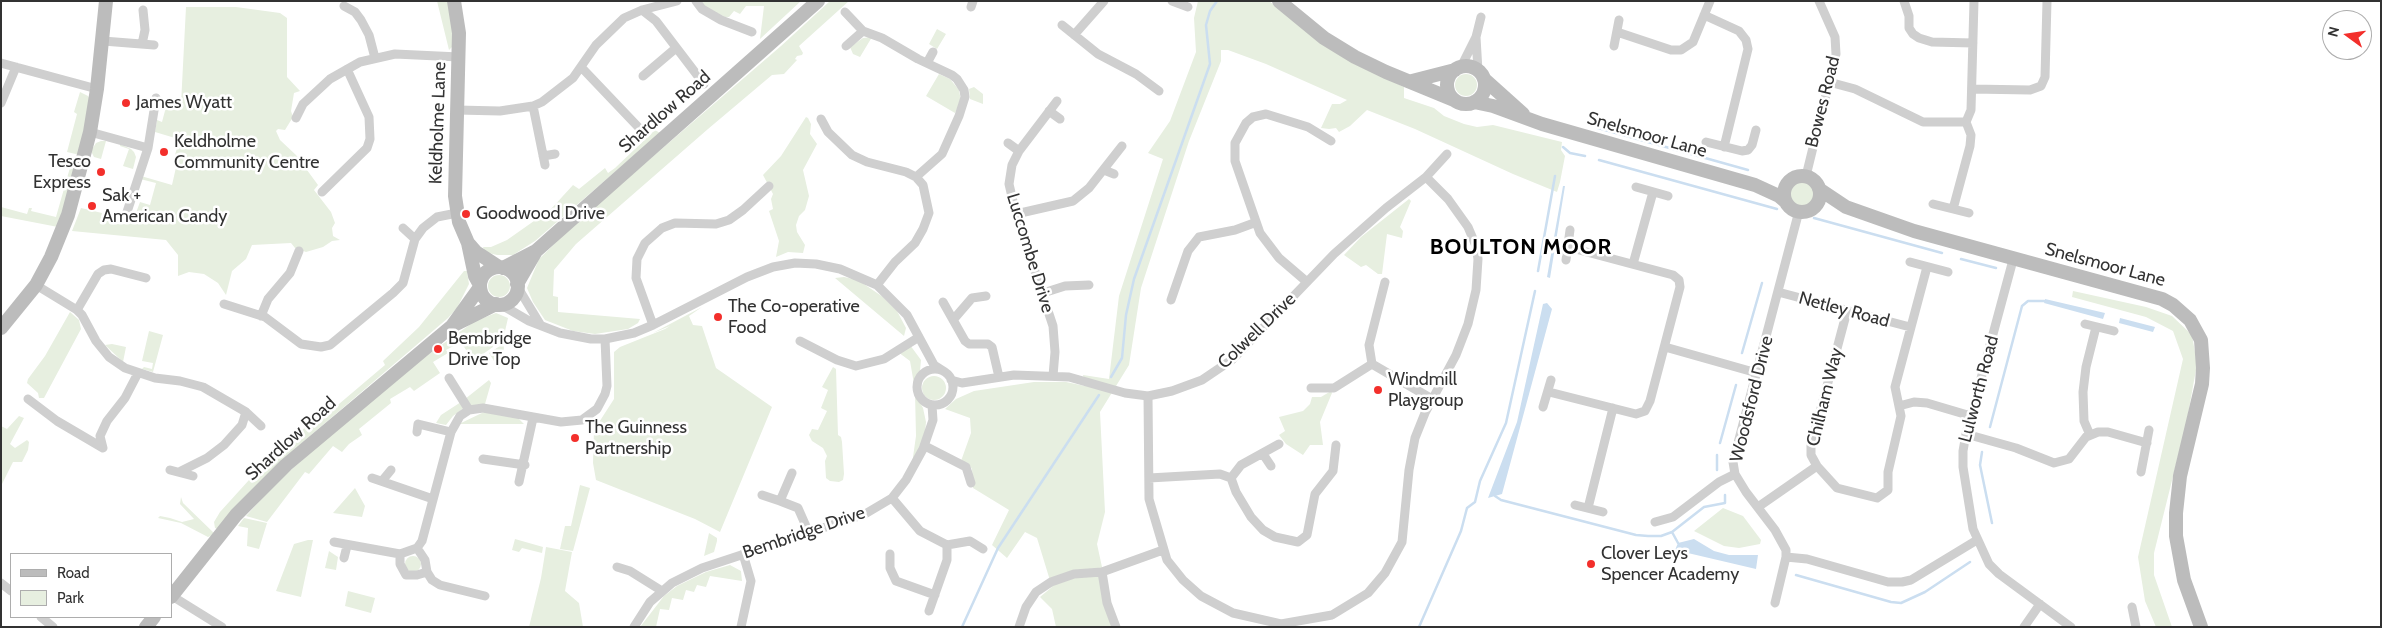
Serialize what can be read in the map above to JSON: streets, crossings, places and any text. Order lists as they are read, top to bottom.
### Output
{
  "streets": {
    "street": [
      "Bowes Road",
      "Shardlow Road",
      "Keldholme Lane",
      "Snelsmoor Lane",
      "Luccombe Drive",
      "Netley Road",
      "Colwell Drive",
      "Lulworth Road",
      "Chilham Way",
      "Woodsford Drive",
      "Bembridge Drive"
    ]
  },
  "crossings": [
    ["Bowes Road", "Snelsmoor Lane"],
    ["Bowes Road", "Woodsford Drive"],
    ["Shardlow Road", "Keldholme Lane"],
    ["Snelsmoor Lane", "Lulworth Road"],
    ["Snelsmoor Lane", "Woodsford Drive"],
    ["Luccombe Drive", "Colwell Drive"],
    ["Netley Road", "Chilham Way"],
    ["Netley Road", "Woodsford Drive"],
    ["Colwell Drive", "Bembridge Drive"]
  ],
  "districts": ["BOULTON MOOR"],
  "places": [
    "James Wyatt",
    "Keldholme Community Centre",
    "Tesco Express",
    "Sak + American Candy",
    "Goodwood Drive",
    "The Co-operative Food",
    "Bembridge Drive Top",
    "Windmill Playgroup",
    "The Guinness Partnership",
    "Clover Leys Spencer Academy"
  ],
  "legend": ["Road", "Park"],
  "north": "left"
}
